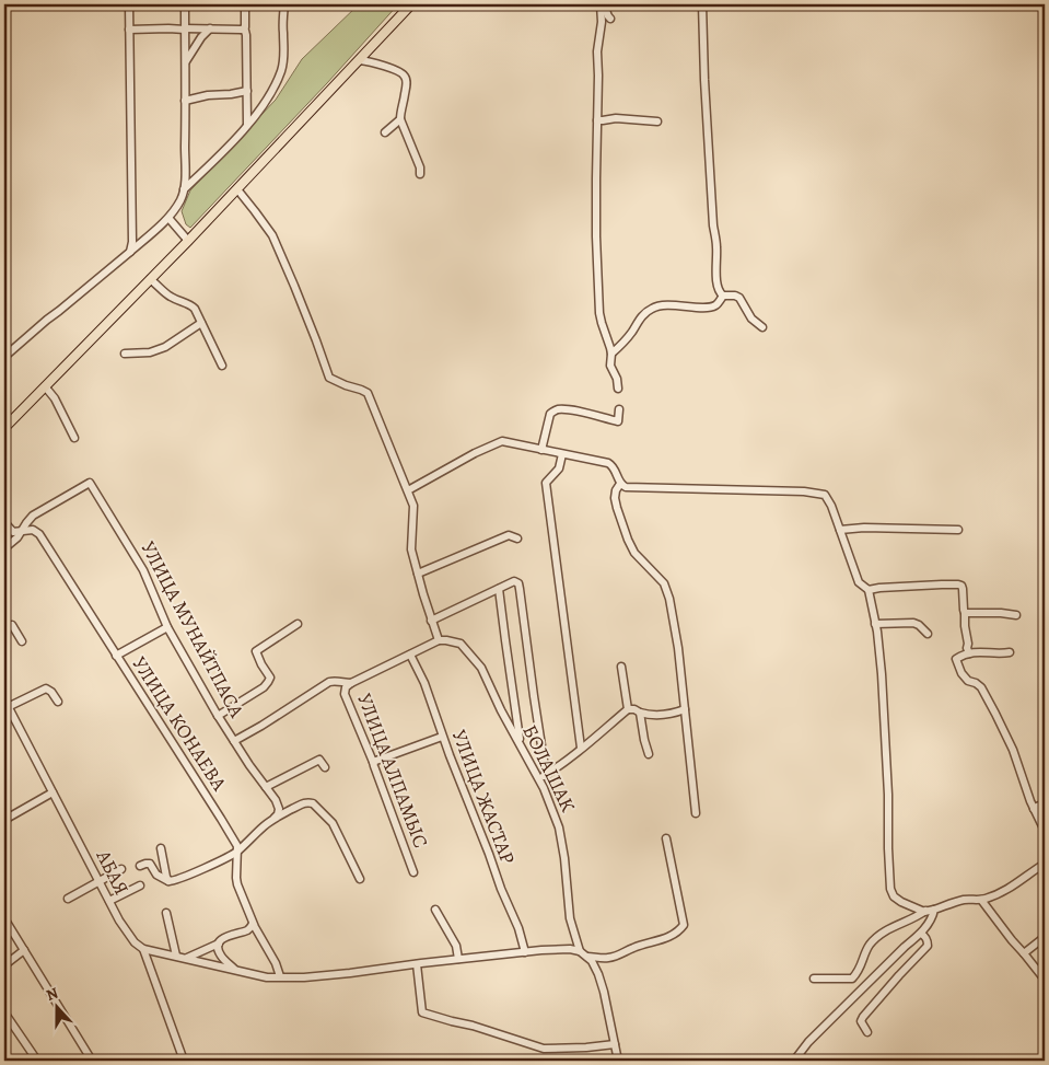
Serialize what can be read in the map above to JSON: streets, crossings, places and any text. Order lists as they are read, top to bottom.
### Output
{
  "streets": {
    "street": [
      "УЛИЦА МУНАЙТПАСА",
      "УЛИЦА КОНАЕВА",
      "БОЛАШАК",
      "УЛИЦА АЛПАМЫС",
      "УЛИЦА ЖАСТАР",
      "АБАЯ"
    ]
  },
  "crossings": [
    ["УЛИЦА МУНАЙТПАСА", "УЛИЦА КОНАЕВА"]
  ],
  "north": "top"
}
